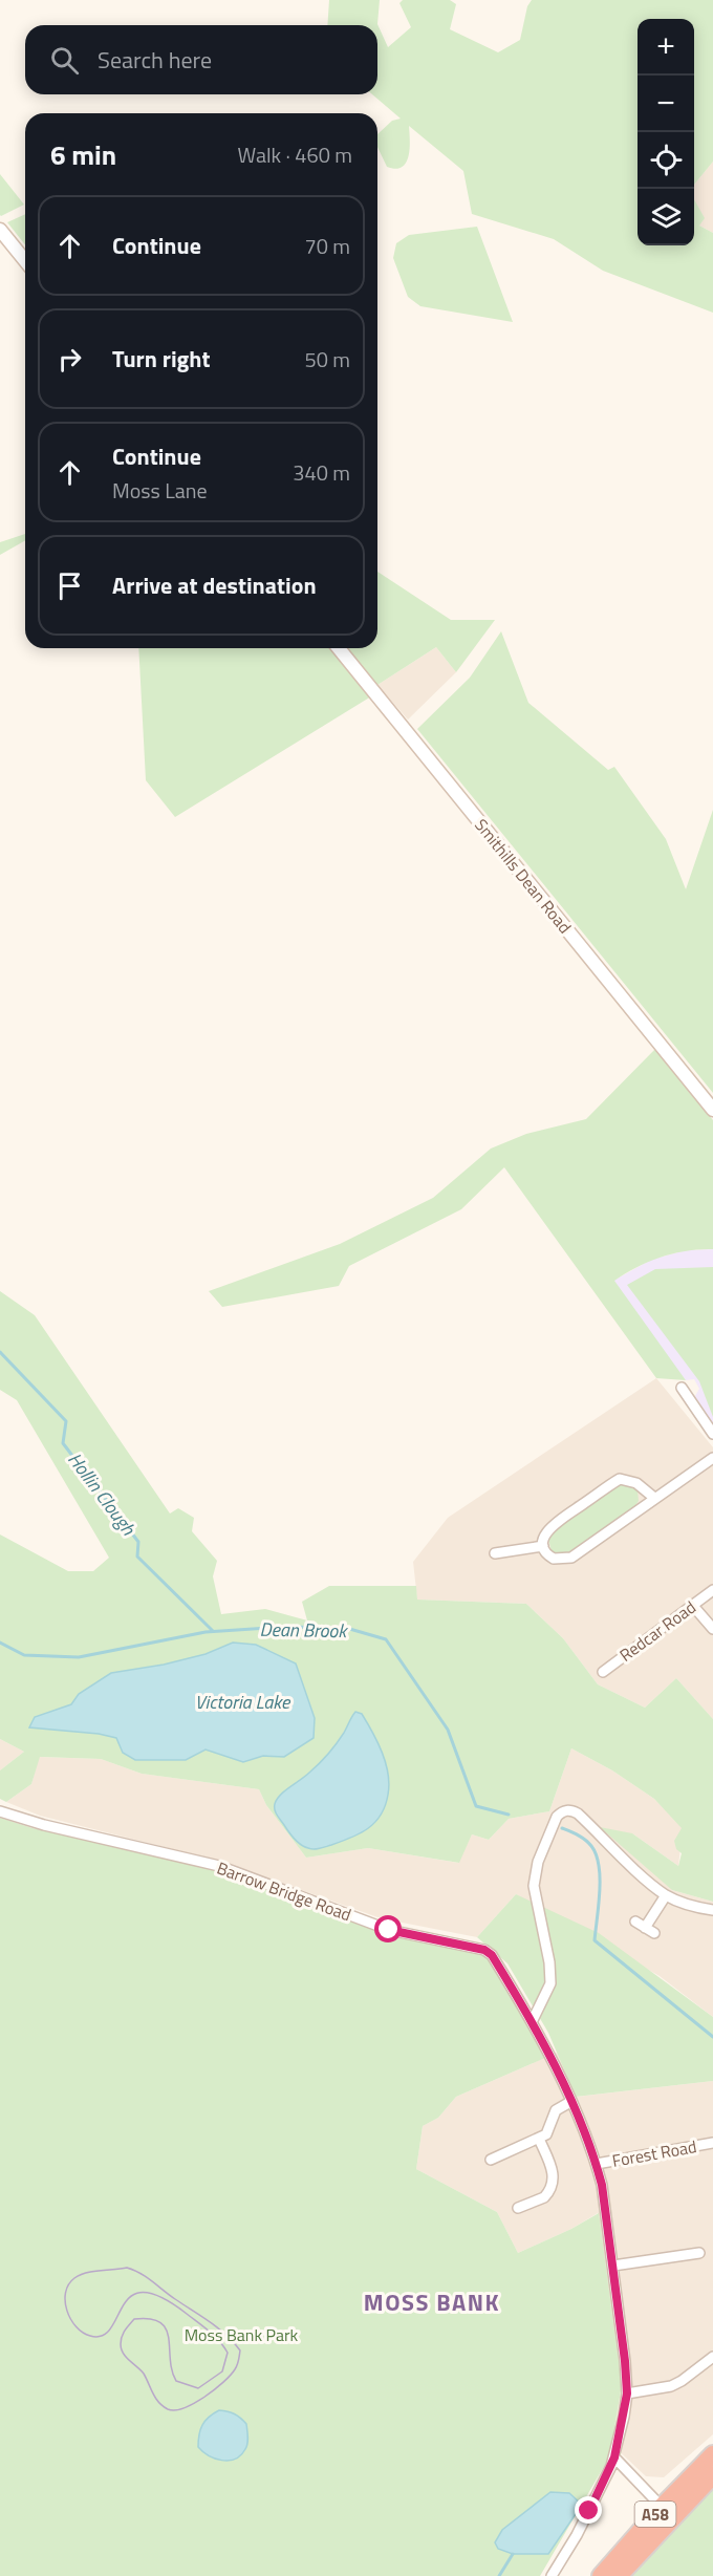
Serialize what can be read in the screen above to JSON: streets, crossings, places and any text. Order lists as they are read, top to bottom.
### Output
{
  "streets": {
    "highway": ["A58"],
    "street": [
      "Smithills Dean Road",
      "Redcar Road",
      "Barrow Bridge Road",
      "Forest Road"
    ]
  },
  "crossings": [
    ["Barrow Bridge Road", "Forest Road"]
  ],
  "districts": ["MOSS BANK"],
  "water": ["Hollin Clough", "Dean Brook", "Victoria Lake"],
  "parks": ["Moss Bank Park"],
  "page": {
    "map_buttons": ["+", "−"],
    "search": "Search here",
    "heading": ["6 min", "Walk · 460 m"],
    "list": [
      ["Continue", "70 m"],
      ["Turn right", "50 m"],
      ["Continue", "Moss Lane", "340 m"],
      "Arrive at destination"
    ]
  }
}
